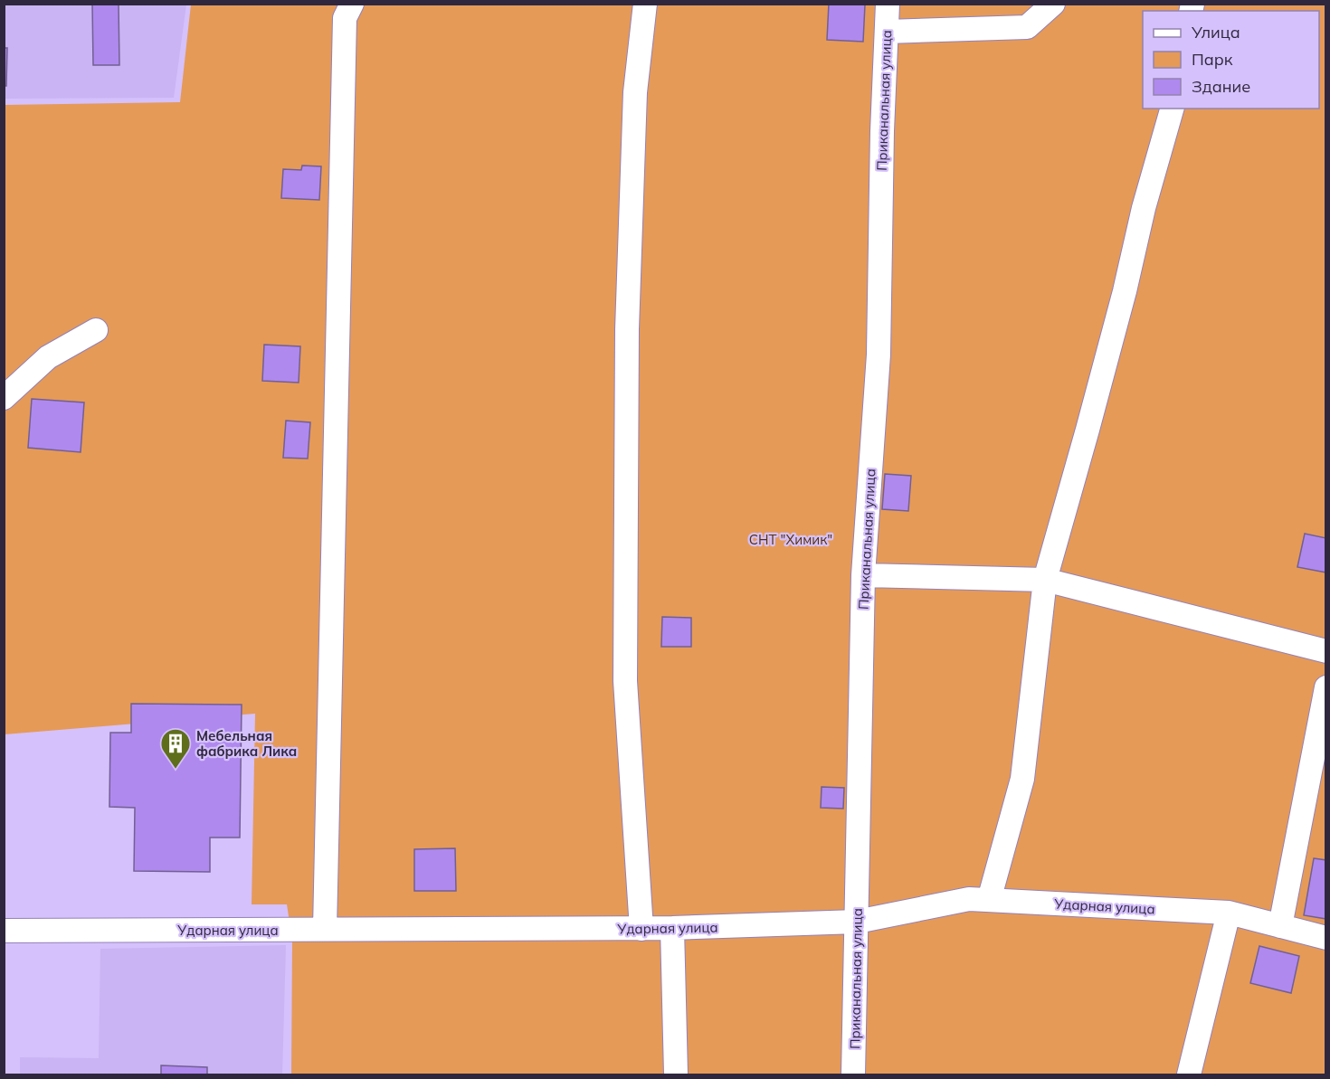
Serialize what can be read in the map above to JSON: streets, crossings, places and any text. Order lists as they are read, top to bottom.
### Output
{
  "streets": {
    "street": ["Приканальная улица", "Ударная улица"]
  },
  "crossings": [
    ["Приканальная улица", "Ударная улица"]
  ],
  "parks": ["СНТ \"Химик\""],
  "places": {
    "building": ["Мебельная фабрика Лика"]
  },
  "legend": ["Улица", "Парк", "Здание"]
}
